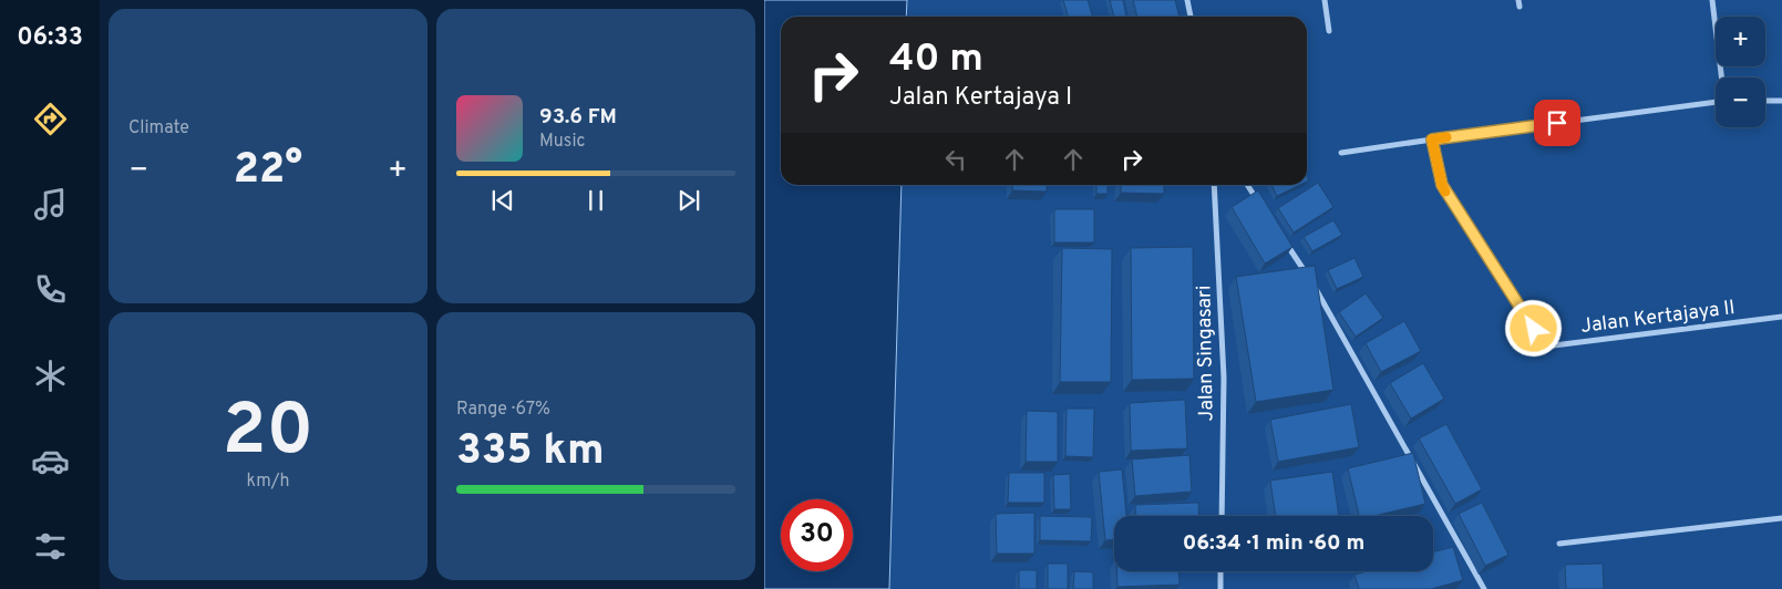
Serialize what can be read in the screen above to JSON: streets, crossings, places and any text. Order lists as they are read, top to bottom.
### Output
{
  "streets": {
    "street": ["Jalan Kertajaya II", "Jalan Singasari"]
  },
  "page": {
    "tabs": "06:33",
    "tile": [
      "Climate",
      ["20", "km/h"],
      ["Range · 67%", "335 km"]
    ],
    "map_buttons": ["+", "−"],
    "turn": ["40 m", "Jalan Kertajaya I"],
    "song": ["93.6 FM", "Music"],
    "heat": ["−", "22°", "+"],
    "limit": "30",
    "trip": "06:34 · 1 min · 60 m"
  }
}
